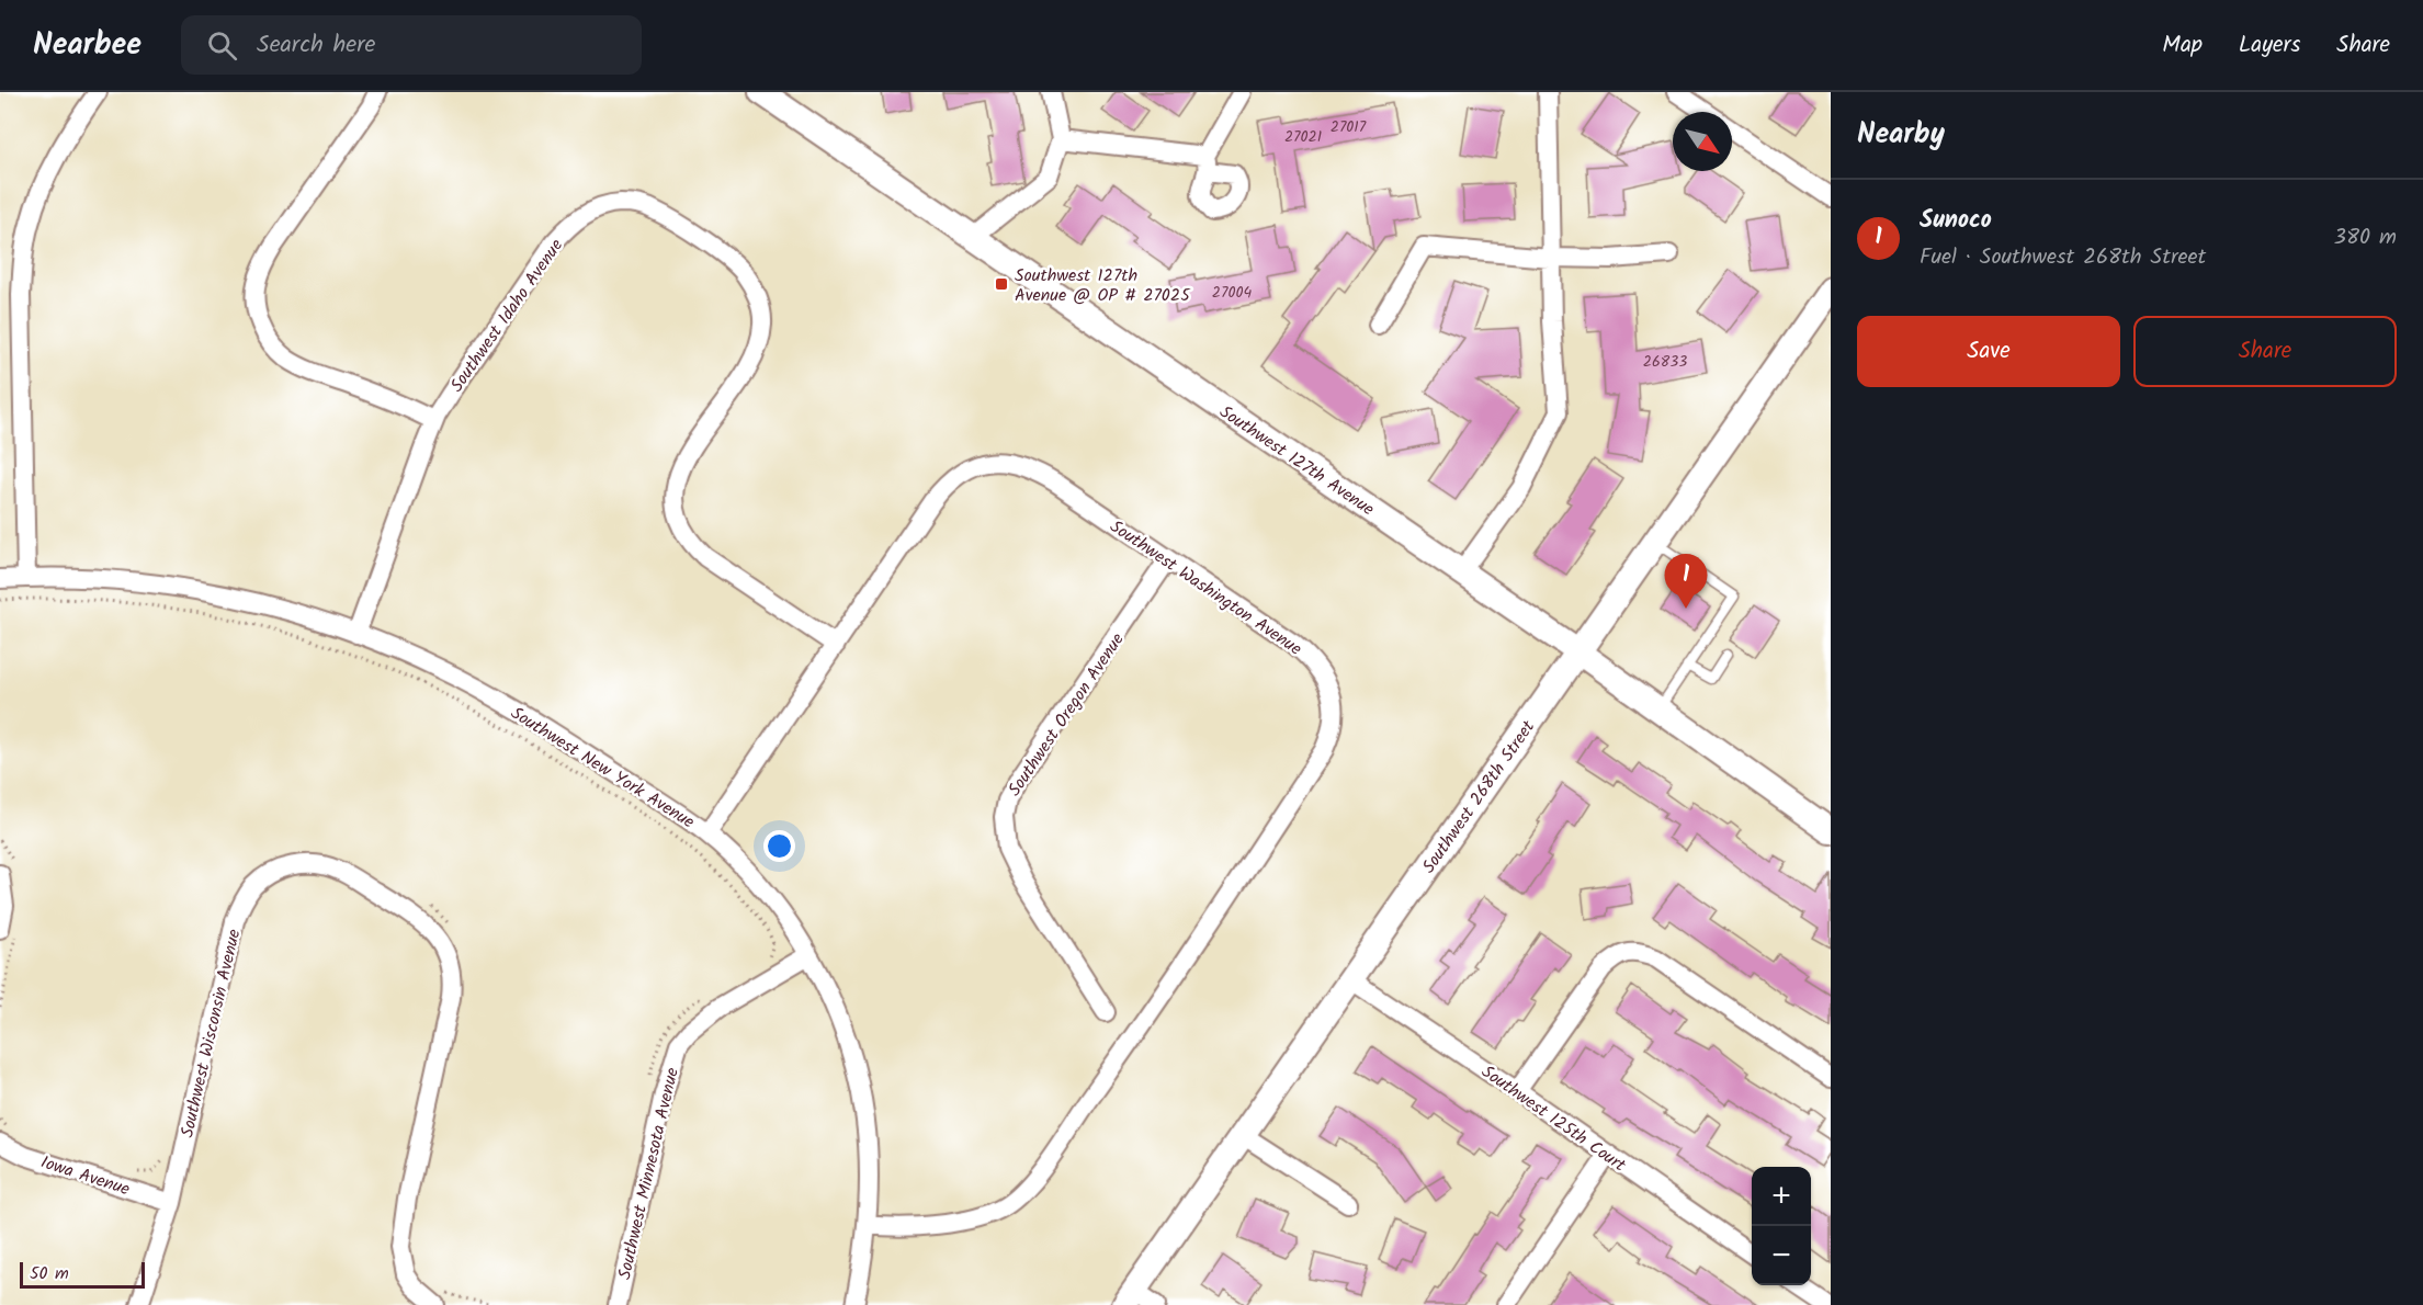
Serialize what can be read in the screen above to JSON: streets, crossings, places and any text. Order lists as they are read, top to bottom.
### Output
{
  "streets": {
    "main road": ["Southwest 127th Avenue", "Southwest 268th Street"],
    "street": [
      "Southwest Idaho Avenue",
      "Southwest Washington Avenue",
      "Southwest Oregon Avenue",
      "Southwest New York Avenue",
      "Southwest Wisconsin Avenue",
      "Southwest 125th Court",
      "Southwest Minnesota Avenue",
      "Iowa Avenue"
    ]
  },
  "crossings": [
    ["Southwest Idaho Avenue", "Southwest Washington Avenue"],
    ["Southwest Idaho Avenue", "Southwest New York Avenue"],
    ["Southwest 127th Avenue", "Southwest 268th Street"],
    ["Southwest Washington Avenue", "Southwest Oregon Avenue"],
    ["Southwest Washington Avenue", "Southwest New York Avenue"],
    ["Southwest New York Avenue", "Southwest Minnesota Avenue"],
    ["Southwest 268th Street", "Southwest 125th Court"],
    ["Southwest Wisconsin Avenue", "Iowa Avenue"]
  ],
  "places": {
    "transit": ["Southwest 127th Avenue @ OP # 27025"]
  },
  "house_numbers": [
    "27017",
    "27021",
    "27004",
    "26833"
  ],
  "scale_bar": "50 m",
  "north": "bottom right",
  "page": {
    "header": "Nearbee",
    "search": "Search here",
    "nav": ["Map", "Layers", "Share"],
    "heading": "Nearby",
    "list": [
      {
        "mark": "1",
        "name": "Sunoco",
        "note": "Fuel · Southwest 268th Street",
        "value": "380 m"
      }
    ],
    "buttons": ["Save", "Share"],
    "pins": "1",
    "map_buttons": ["+", "−"],
    "scale": "50 m"
  }
}
